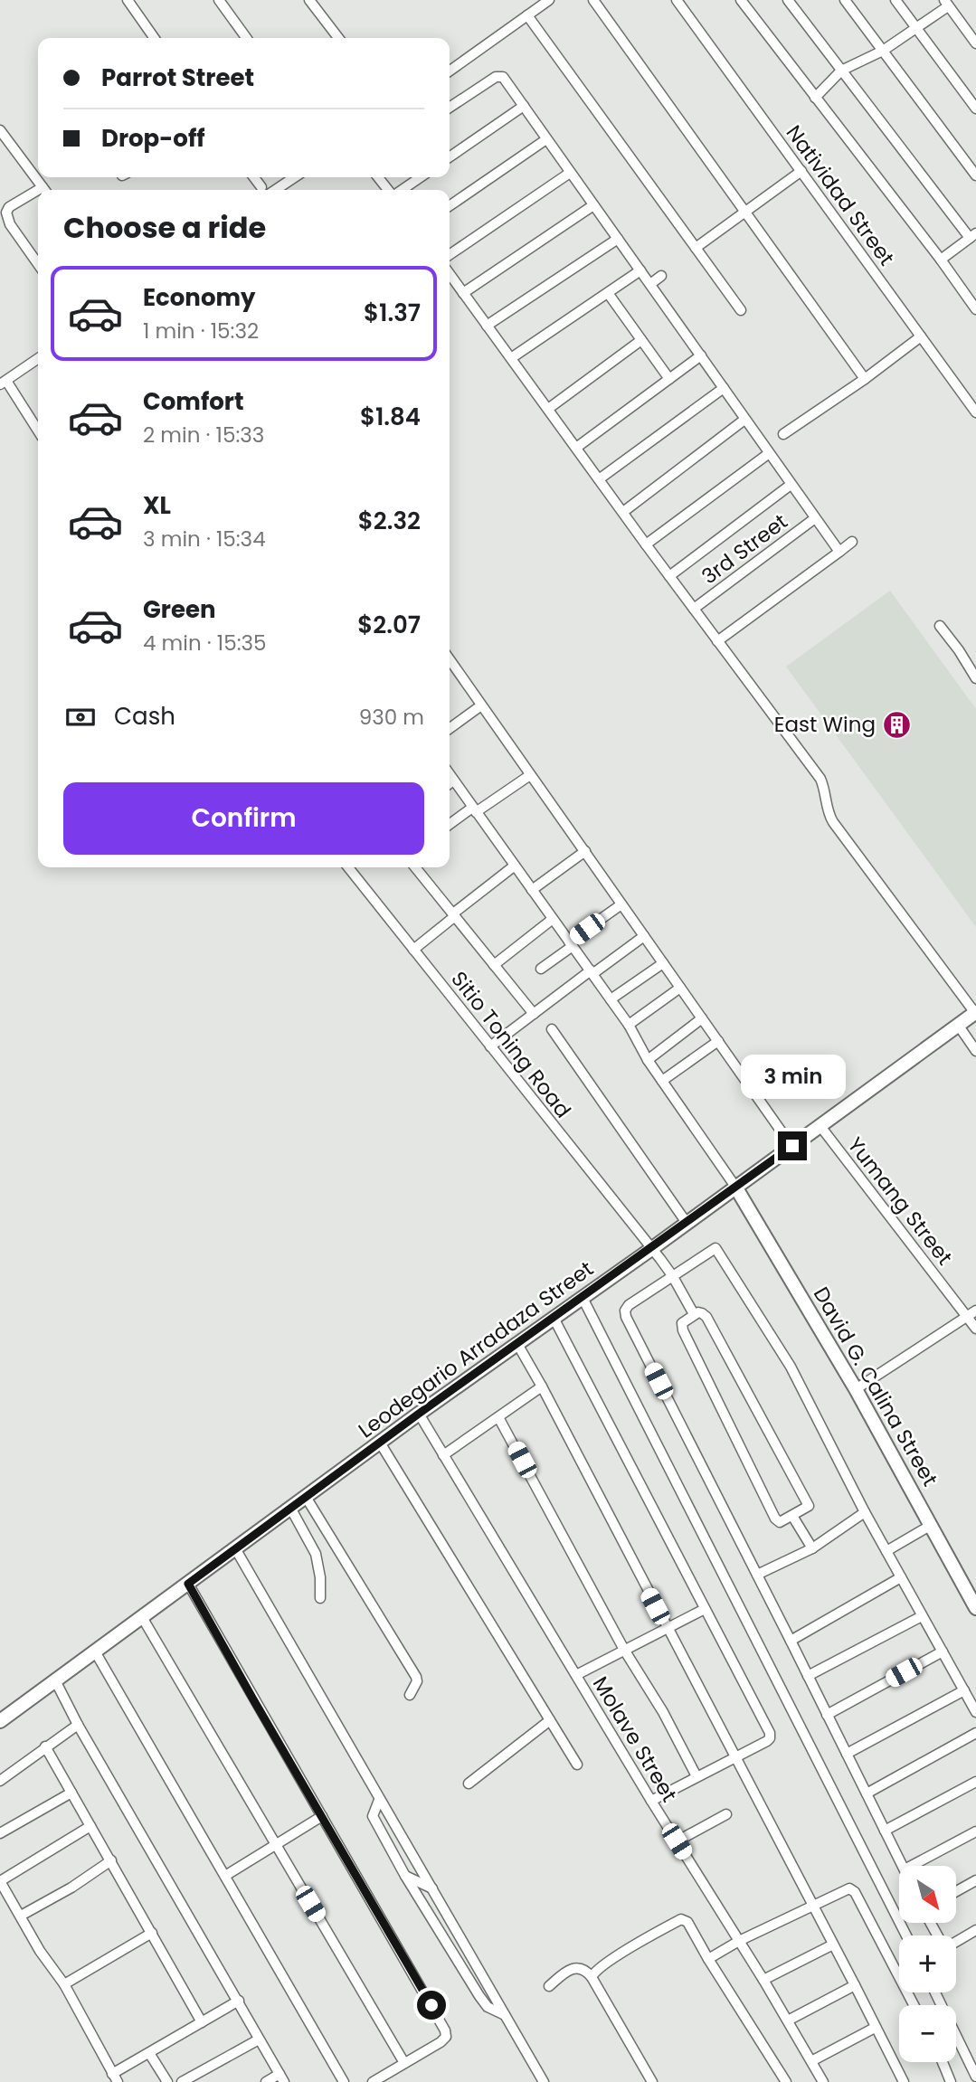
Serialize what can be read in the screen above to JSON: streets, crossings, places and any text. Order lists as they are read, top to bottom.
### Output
{
  "streets": {
    "street": [
      "Natividad Street",
      "3rd Street",
      "Sitio Toning Road",
      "Yumang Street",
      "Leodegario Arradaza Street",
      "David G. Calina Street",
      "Molave Street"
    ]
  },
  "crossings": [
    ["Sitio Toning Road", "Leodegario Arradaza Street"],
    ["Yumang Street", "Leodegario Arradaza Street"],
    ["Leodegario Arradaza Street", "David G. Calina Street"],
    ["Leodegario Arradaza Street", "Molave Street"]
  ],
  "places": {
    "building": ["East Wing"]
  },
  "north": "bottom right",
  "page": {
    "banner": ["Parrot Street", "Drop-off"],
    "heading": "Choose a ride",
    "list": [
      {
        "name": "Economy",
        "note": "1 min · 15:32",
        "value": "$1.37"
      },
      {
        "name": "Comfort",
        "note": "2 min · 15:33",
        "value": "$1.84"
      },
      {
        "name": "XL",
        "note": "3 min · 15:34",
        "value": "$2.32"
      },
      {
        "name": "Green",
        "note": "4 min · 15:35",
        "value": "$2.07"
      }
    ],
    "pay": ["Cash", "930 m"],
    "buttons": "Confirm",
    "bubble": "3 min",
    "map_buttons": ["+", "−"]
  }
}
